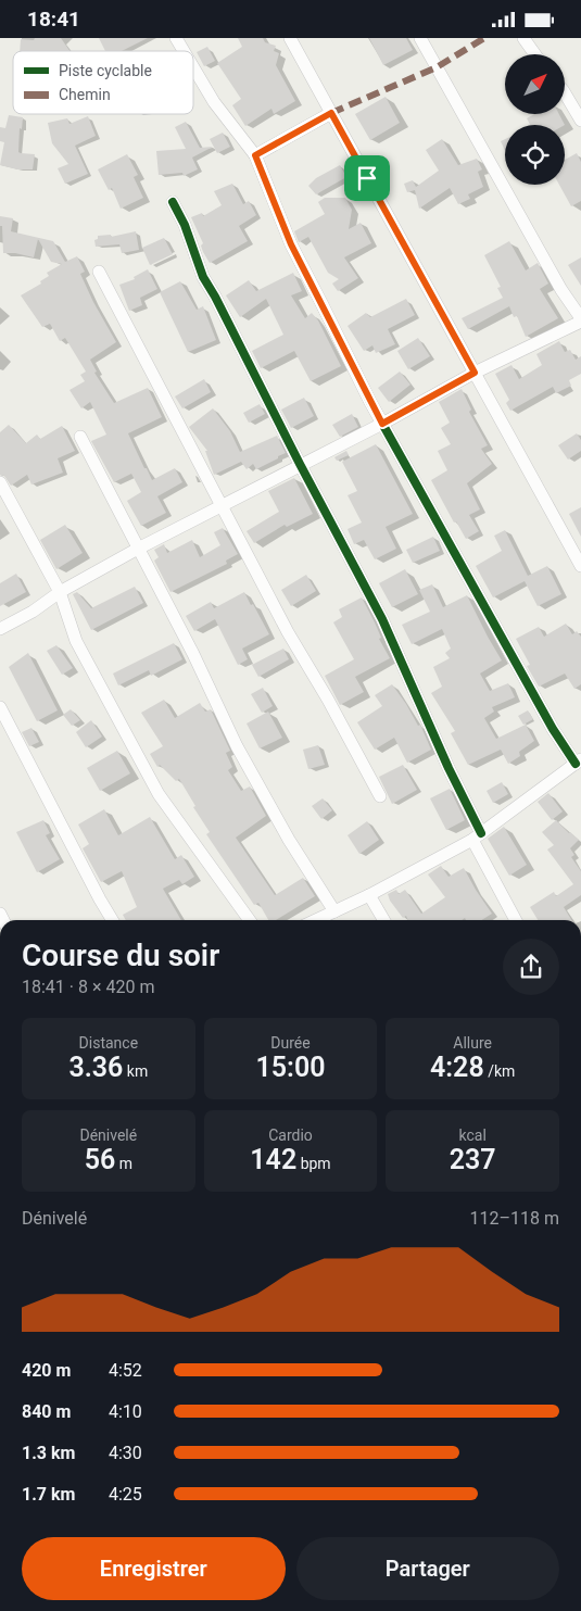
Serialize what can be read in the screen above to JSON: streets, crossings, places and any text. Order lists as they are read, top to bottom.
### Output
{
  "legend": ["Piste cyclable", "Chemin"],
  "north": "top right",
  "page": {
    "status": "18:41",
    "heading": ["Course du soir", "18:41 · 8 × 420 m"],
    "stats": [
      ["Distance", "3.36 km"],
      ["Durée", "15:00"],
      ["Allure", "4:28 /km"],
      ["Dénivelé", "56 m"],
      ["Cardio", "142 bpm"],
      ["kcal", "237"]
    ],
    "chart": ["Dénivelé", "112–118 m"],
    "list": [
      {
        "name": "420 m",
        "note": "4:52"
      },
      {
        "name": "840 m",
        "note": "4:10"
      },
      {
        "name": "1.3 km",
        "note": "4:30"
      },
      {
        "name": "1.7 km",
        "note": "4:25"
      }
    ],
    "buttons": ["Enregistrer", "Partager"]
  }
}
